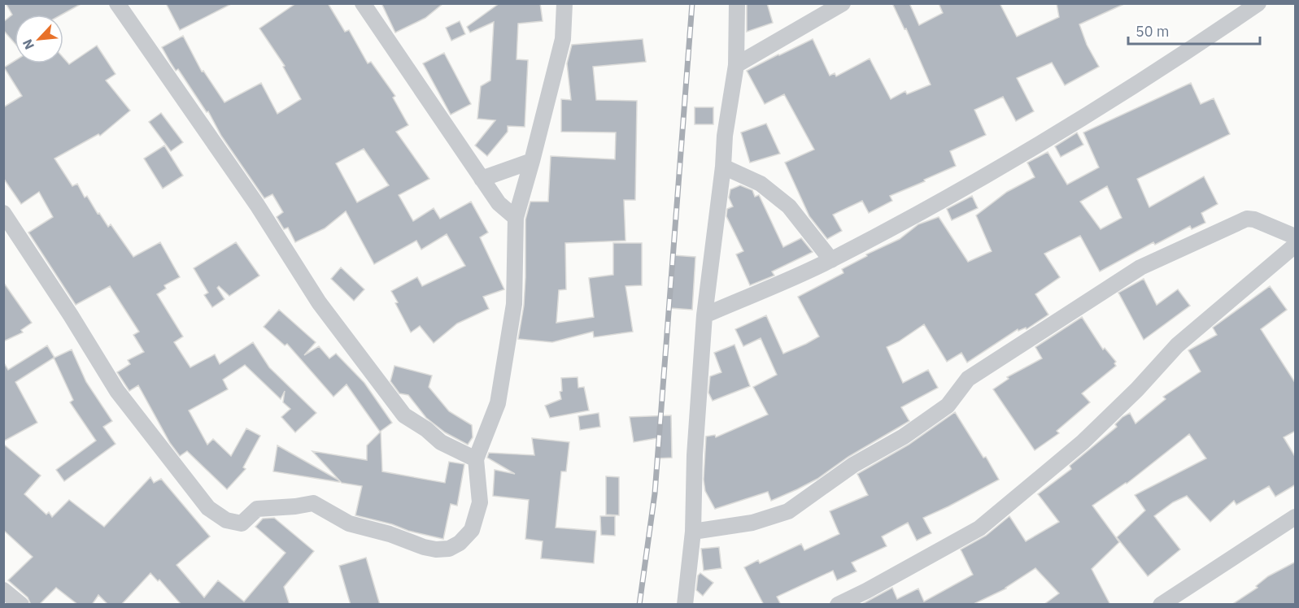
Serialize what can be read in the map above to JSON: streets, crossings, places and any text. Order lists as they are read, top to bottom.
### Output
{
  "scale_bar": "50 m",
  "north": "bottom left"
}
